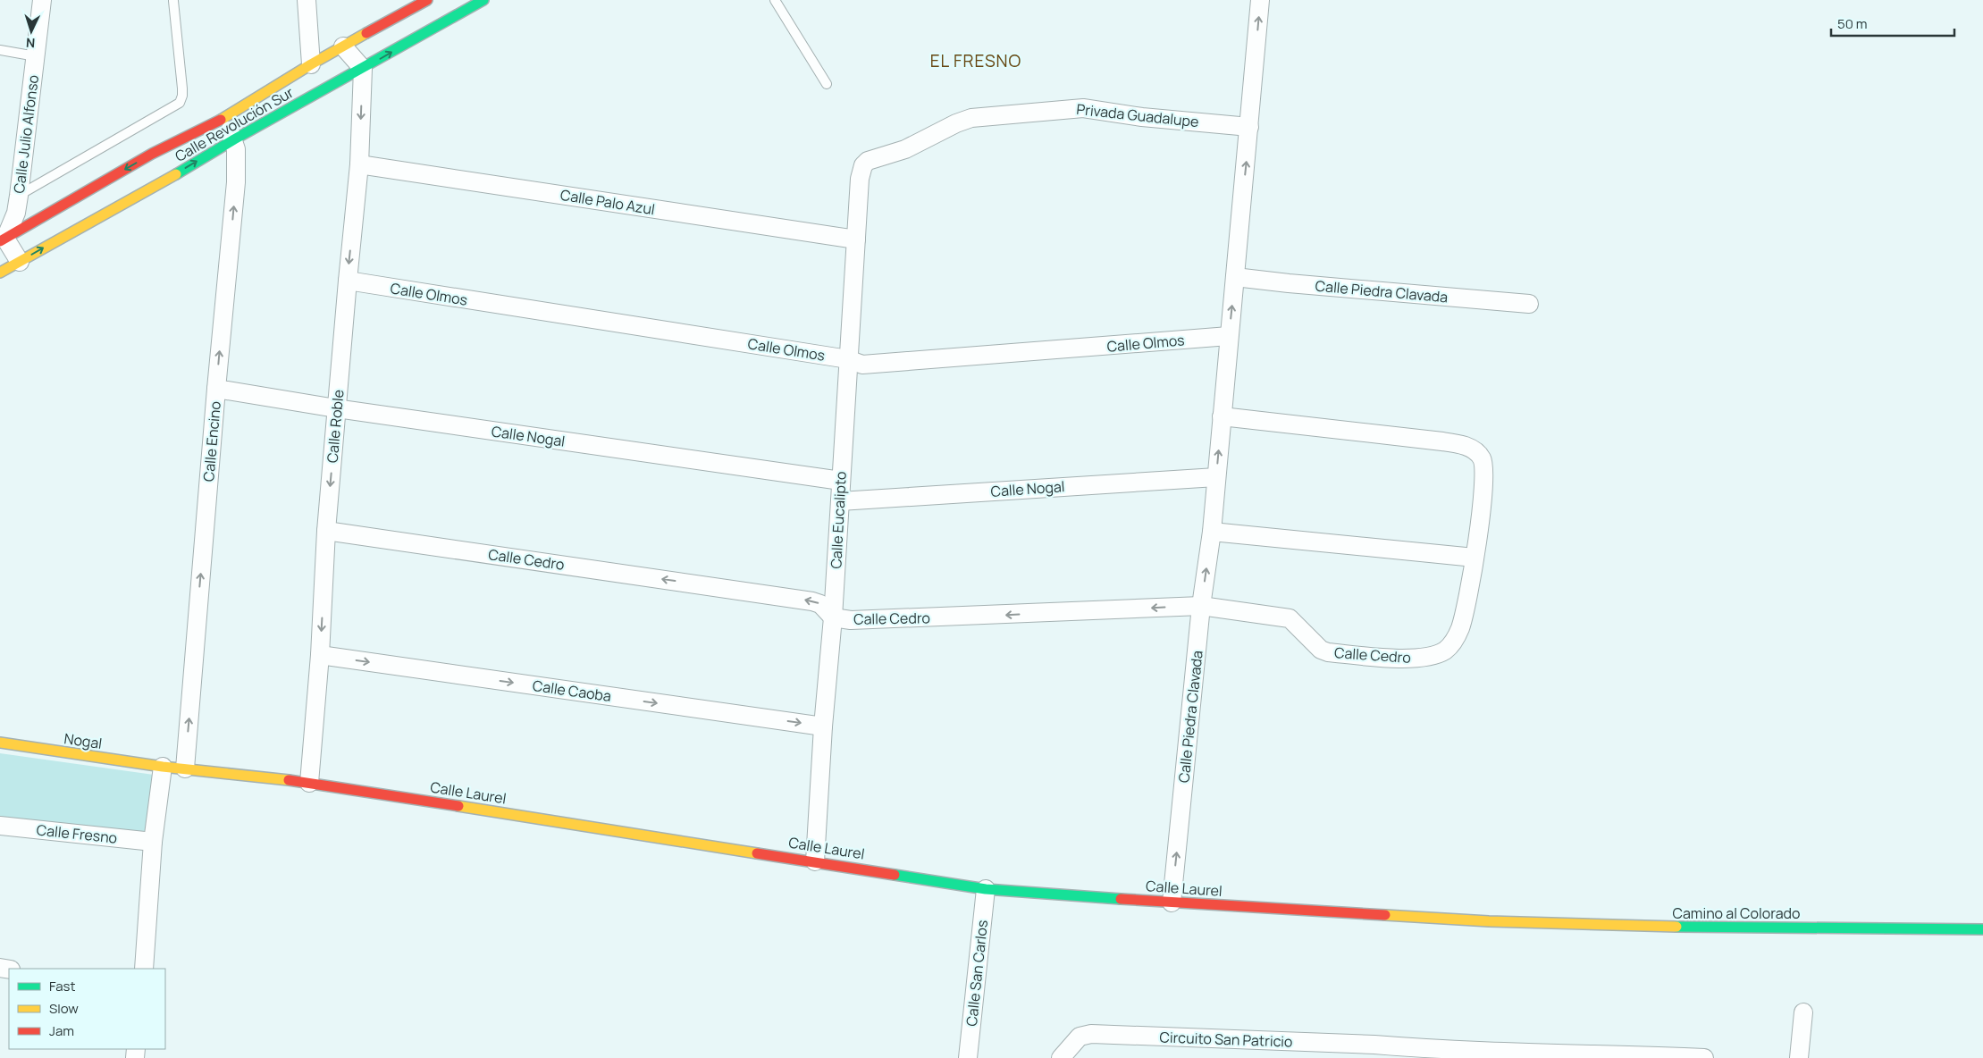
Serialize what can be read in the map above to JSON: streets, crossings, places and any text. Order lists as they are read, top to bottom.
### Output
{
  "streets": {
    "street": [
      "Privada Guadalupe",
      "Calle Revolución Sur",
      "Calle Julio Alfonso",
      "Calle Palo Azul",
      "Calle Piedra Clavada",
      "Calle Olmos",
      "Calle Roble",
      "Calle Nogal",
      "Calle Encino",
      "Calle Eucalipto",
      "Calle Cedro",
      "Calle Caoba",
      "Nogal",
      "Calle Laurel",
      "Calle Fresno",
      "Camino al Colorado",
      "Calle San Carlos",
      "Circuito San Patricio"
    ]
  },
  "crossings": [
    ["Privada Guadalupe", "Calle Piedra Clavada"],
    ["Privada Guadalupe", "Calle Eucalipto"],
    ["Calle Revolución Sur", "Calle Julio Alfonso"],
    ["Calle Revolución Sur", "Calle Roble"],
    ["Calle Revolución Sur", "Calle Encino"],
    ["Calle Palo Azul", "Calle Roble"],
    ["Calle Palo Azul", "Calle Eucalipto"],
    ["Calle Piedra Clavada", "Calle Olmos"],
    ["Calle Piedra Clavada", "Calle Nogal"],
    ["Calle Piedra Clavada", "Calle Cedro"],
    ["Calle Piedra Clavada", "Calle Laurel"],
    ["Calle Olmos", "Calle Roble"],
    ["Calle Olmos", "Calle Eucalipto"],
    ["Calle Roble", "Calle Nogal"],
    ["Calle Roble", "Calle Cedro"],
    ["Calle Roble", "Calle Caoba"],
    ["Calle Roble", "Calle Laurel"],
    ["Calle Nogal", "Calle Encino"],
    ["Calle Nogal", "Calle Eucalipto"],
    ["Calle Encino", "Calle Laurel"],
    ["Calle Eucalipto", "Calle Cedro"],
    ["Calle Eucalipto", "Calle Caoba"],
    ["Calle Eucalipto", "Calle Laurel"],
    ["Nogal", "Calle Laurel"],
    ["Calle Laurel", "Camino al Colorado"],
    ["Calle Laurel", "Calle San Carlos"]
  ],
  "one_way": [
    "Calle Piedra Clavada",
    "Calle Roble",
    "Calle Encino",
    "Calle Cedro",
    "Calle Caoba"
  ],
  "districts": ["EL FRESNO"],
  "legend": ["Fast", "Slow", "Jam"],
  "scale_bar": "50 m",
  "north": "bottom"
}
